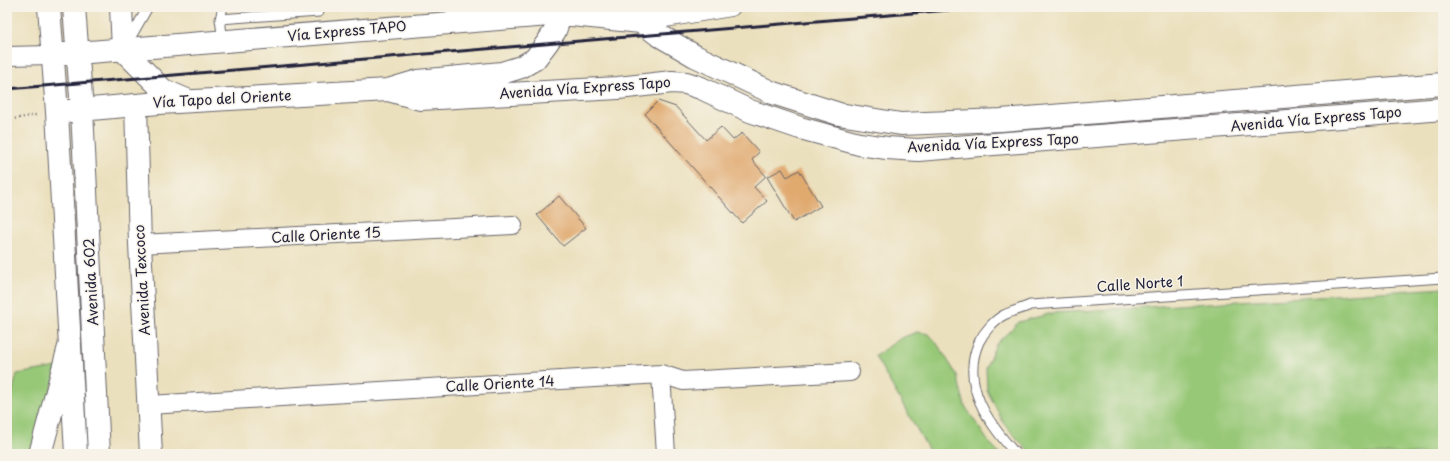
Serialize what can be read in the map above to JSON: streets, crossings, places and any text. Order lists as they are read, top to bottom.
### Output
{
  "streets": {
    "main road": [
      "Vía Express TAPO",
      "Avenida Vía Express Tapo",
      "Vía Tapo del Oriente",
      "Avenida Texcoco",
      "Avenida 602"
    ],
    "street": ["Calle Oriente 15", "Calle Oriente 14"],
    "lane": ["Calle Norte 1"]
  },
  "crossings": [
    ["Vía Express TAPO", "Avenida Vía Express Tapo"],
    ["Vía Express TAPO", "Avenida 602"],
    ["Avenida Vía Express Tapo", "Vía Tapo del Oriente"],
    ["Vía Tapo del Oriente", "Avenida Texcoco"],
    ["Vía Tapo del Oriente", "Avenida 602"],
    ["Calle Oriente 15", "Avenida Texcoco"],
    ["Avenida Texcoco", "Calle Oriente 14"]
  ]
}
